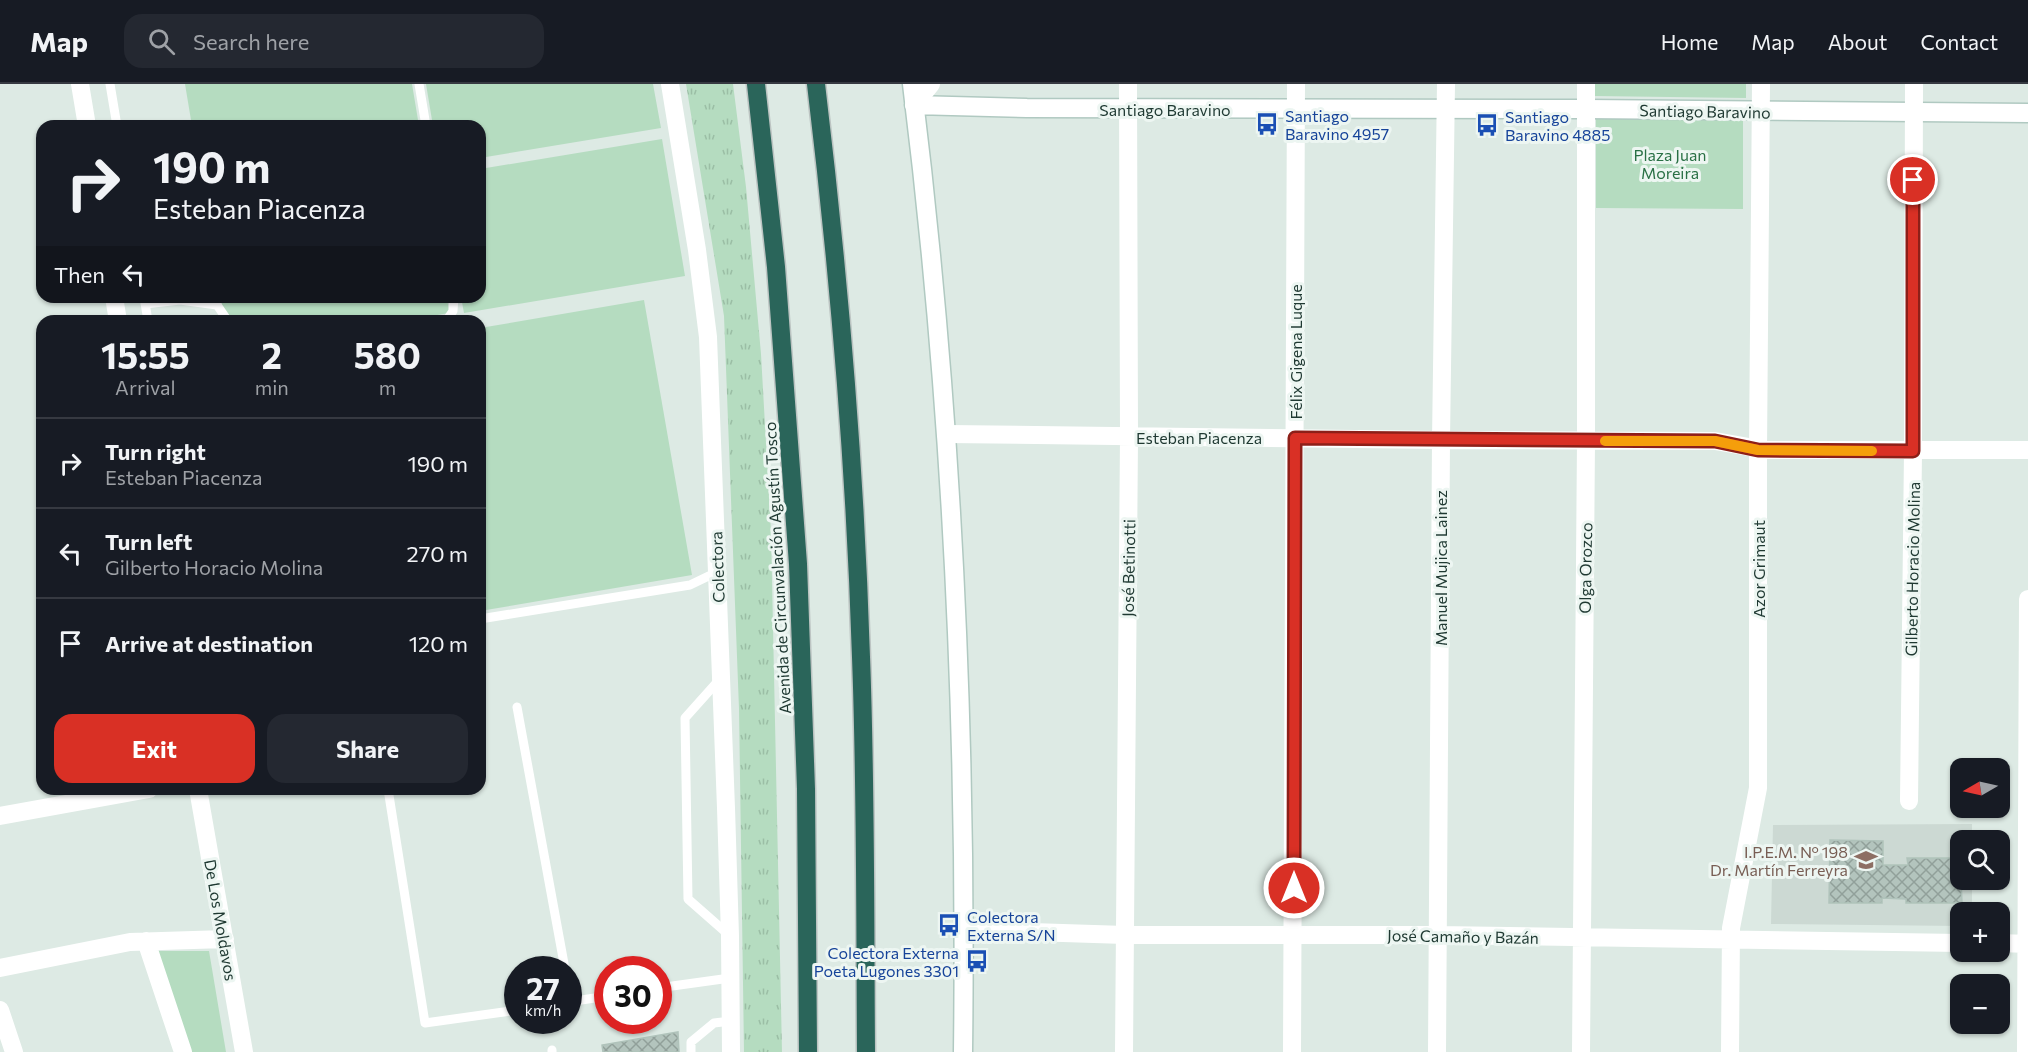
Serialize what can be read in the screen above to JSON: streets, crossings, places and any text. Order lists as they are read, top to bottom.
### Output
{
  "streets": {
    "highway": ["Avenida de Circunvalación Agustín Tosco"],
    "street": [
      "Santiago Baravino",
      "Félix Gigena Luque",
      "Esteban Piacenza",
      "Colectora",
      "José Betinotti",
      "Manuel Mujica Lainez",
      "Olga Orozco",
      "Azor Grimaut",
      "Gilberto Horacio Molina",
      "De Los Moldavos",
      "José Camaño y Bazán"
    ]
  },
  "crossings": [
    ["Santiago Baravino", "Félix Gigena Luque"],
    ["Santiago Baravino", "José Betinotti"],
    ["Santiago Baravino", "Manuel Mujica Lainez"],
    ["Santiago Baravino", "Olga Orozco"],
    ["Santiago Baravino", "Azor Grimaut"],
    ["Santiago Baravino", "Gilberto Horacio Molina"],
    ["Félix Gigena Luque", "Esteban Piacenza"],
    ["Félix Gigena Luque", "José Camaño y Bazán"],
    ["Esteban Piacenza", "José Betinotti"],
    ["Esteban Piacenza", "Manuel Mujica Lainez"],
    ["Esteban Piacenza", "Olga Orozco"],
    ["Esteban Piacenza", "Azor Grimaut"],
    ["Esteban Piacenza", "Gilberto Horacio Molina"],
    ["José Betinotti", "José Camaño y Bazán"],
    ["Manuel Mujica Lainez", "José Camaño y Bazán"],
    ["Olga Orozco", "José Camaño y Bazán"],
    ["Azor Grimaut", "José Camaño y Bazán"]
  ],
  "parks": ["Plaza Juan Moreira"],
  "places": {
    "bus stop": [
      "Santiago Baravino 4957",
      "Santiago Baravino 4885",
      "Colectora Externa S/N",
      "Colectora Externa Poeta Lugones 3301"
    ],
    "school or university": ["I.P.E.M. Nº 198 Dr. Martín Ferreyra"]
  },
  "north": "left",
  "page": {
    "header": "Map",
    "search": "Search here",
    "nav": [
      "Home",
      "Map",
      "About",
      "Contact"
    ],
    "turn": ["190 m", "Esteban Piacenza"],
    "then": "Then",
    "eta": [
      "15:55",
      "Arrival",
      "2",
      "min",
      "580",
      "m"
    ],
    "list": [
      {
        "name": "Turn right",
        "note": "Esteban Piacenza",
        "value": "190 m"
      },
      {
        "name": "Turn left",
        "note": "Gilberto Horacio Molina",
        "value": "270 m"
      },
      {
        "name": "Arrive at destination",
        "value": "120 m"
      }
    ],
    "buttons": ["Exit", "Share"],
    "map_buttons": ["+", "−"],
    "speed": "27 km/h",
    "limit": "30"
  }
}
